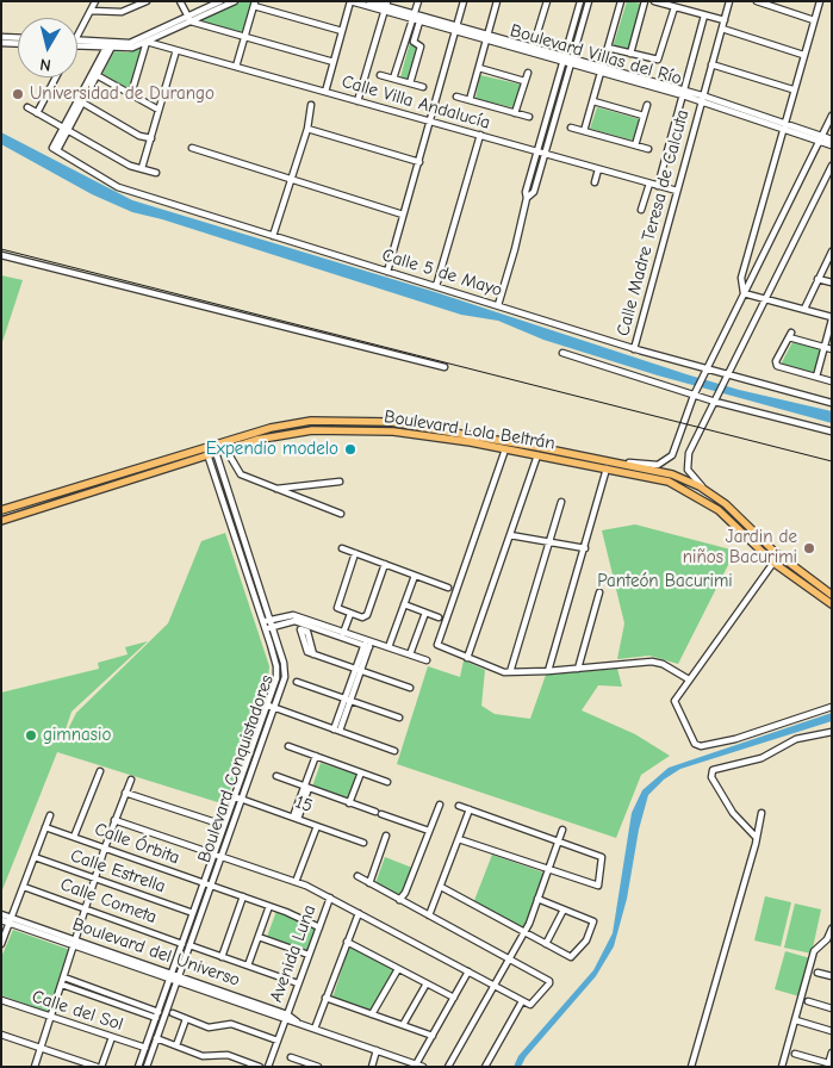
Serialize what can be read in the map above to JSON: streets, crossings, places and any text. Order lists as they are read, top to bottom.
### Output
{
  "streets": {
    "main road": ["Boulevard Lola Beltrán"],
    "street": [
      "Boulevard Villas del Río",
      "Calle Villa Andalucía",
      "Calle Madre Teresa de Calcuta",
      "Calle 5 de Mayo",
      "Boulevard Conquistadores",
      "15",
      "Calle Órbita",
      "Calle Estrella",
      "Calle Cometa",
      "Boulevard del Universo",
      "Avenida Luna",
      "Calle del Sol"
    ]
  },
  "crossings": [
    ["Boulevard Villas del Río", "Calle Madre Teresa de Calcuta"],
    ["Calle Villa Andalucía", "Calle Madre Teresa de Calcuta"],
    ["Calle Madre Teresa de Calcuta", "Calle 5 de Mayo"],
    ["Boulevard Lola Beltrán", "Boulevard Conquistadores"],
    ["Boulevard Conquistadores", "15"],
    ["Boulevard Conquistadores", "Calle Órbita"],
    ["Boulevard Conquistadores", "Calle Estrella"],
    ["Boulevard Conquistadores", "Calle Cometa"],
    ["Boulevard Conquistadores", "Boulevard del Universo"],
    ["Boulevard Conquistadores", "Calle del Sol"],
    ["Calle Órbita", "Avenida Luna"],
    ["Boulevard del Universo", "Avenida Luna"]
  ],
  "parks": ["Panteón Bacurimi"],
  "places": [
    "Universidad de Durango",
    "Expendio modelo",
    "Jardin de niños Bacurimi",
    "gimnasio"
  ],
  "north": "bottom"
}
